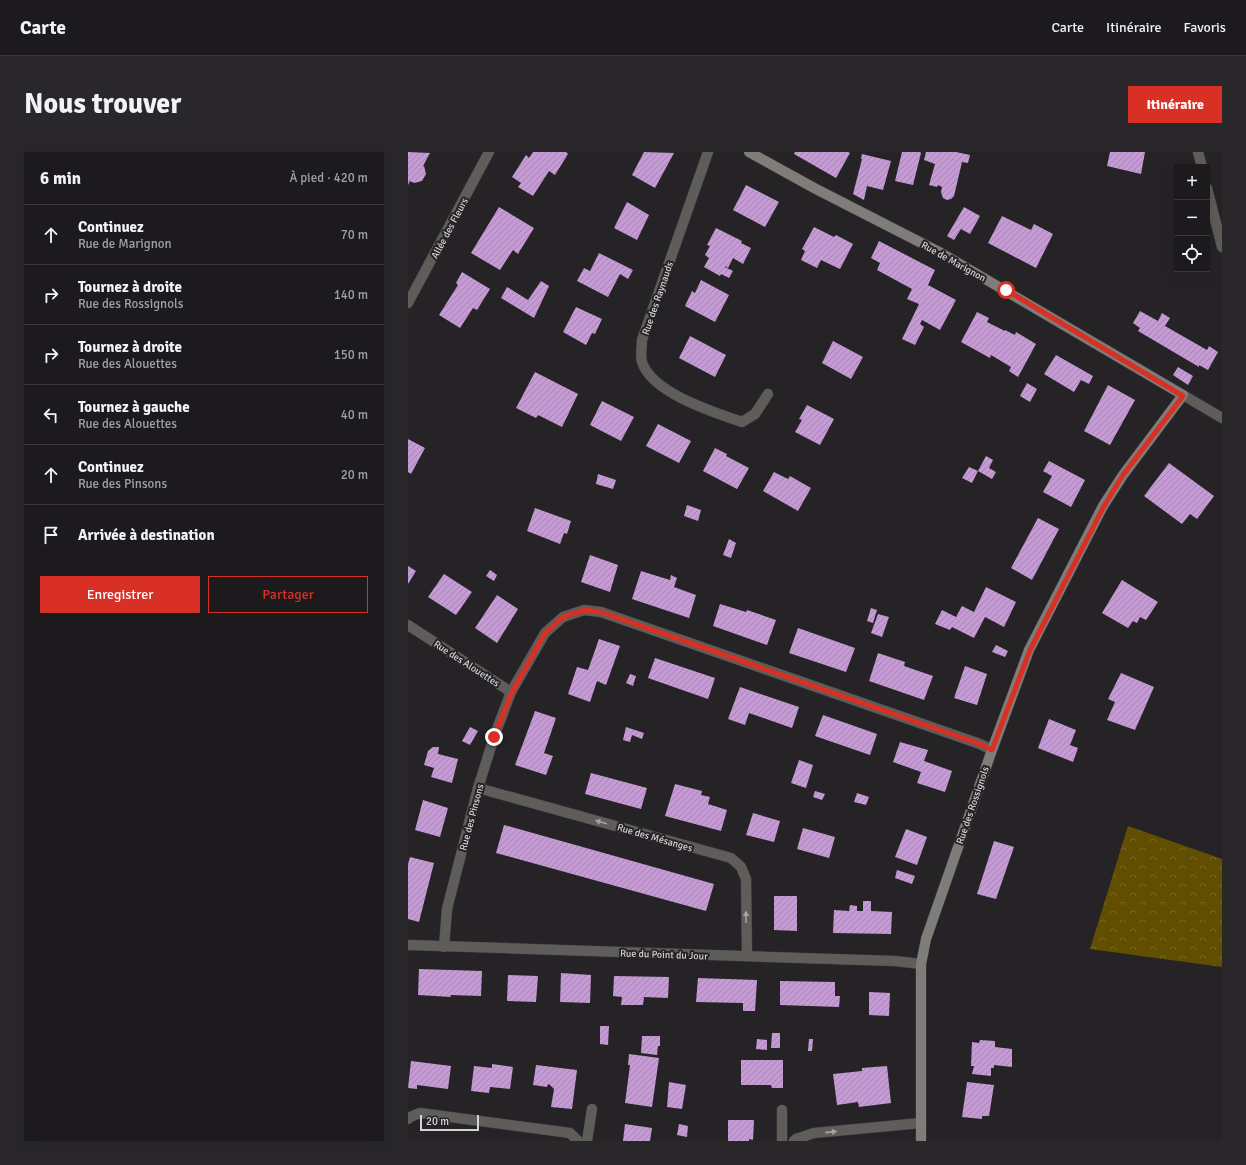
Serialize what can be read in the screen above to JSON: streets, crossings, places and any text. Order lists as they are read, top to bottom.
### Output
{
  "streets": {
    "street": [
      "Allée des Fleurs",
      "Rue de Marignon",
      "Rue des Raynauds",
      "Rue des Alouettes",
      "Rue des Rossignols",
      "Rue des Pinsons",
      "Rue des Mésanges",
      "Rue du Point du Jour"
    ]
  },
  "crossings": [
    ["Rue de Marignon", "Rue des Rossignols"],
    ["Rue des Alouettes", "Rue des Rossignols"],
    ["Rue des Alouettes", "Rue des Pinsons"],
    ["Rue des Rossignols", "Rue du Point du Jour"],
    ["Rue des Pinsons", "Rue des Mésanges"],
    ["Rue des Pinsons", "Rue du Point du Jour"],
    ["Rue des Mésanges", "Rue du Point du Jour"]
  ],
  "one_way": ["Rue des Mésanges"],
  "scale_bar": "20 m",
  "page": {
    "header": "Carte",
    "nav": ["Carte", "Itinéraire", "Favoris"],
    "buttons": [
      "Itinéraire",
      ["Enregistrer", "Partager"]
    ],
    "title": "Nous trouver",
    "heading": ["6 min", "À pied · 420 m"],
    "map_buttons": ["+", "−"],
    "list": [
      ["Continuez", "Rue de Marignon", "70 m"],
      ["Tournez à droite", "Rue des Rossignols", "140 m"],
      ["Tournez à droite", "Rue des Alouettes", "150 m"],
      ["Tournez à gauche", "Rue des Alouettes", "40 m"],
      ["Continuez", "Rue des Pinsons", "20 m"],
      "Arrivée à destination"
    ],
    "scale": "20 m"
  }
}
